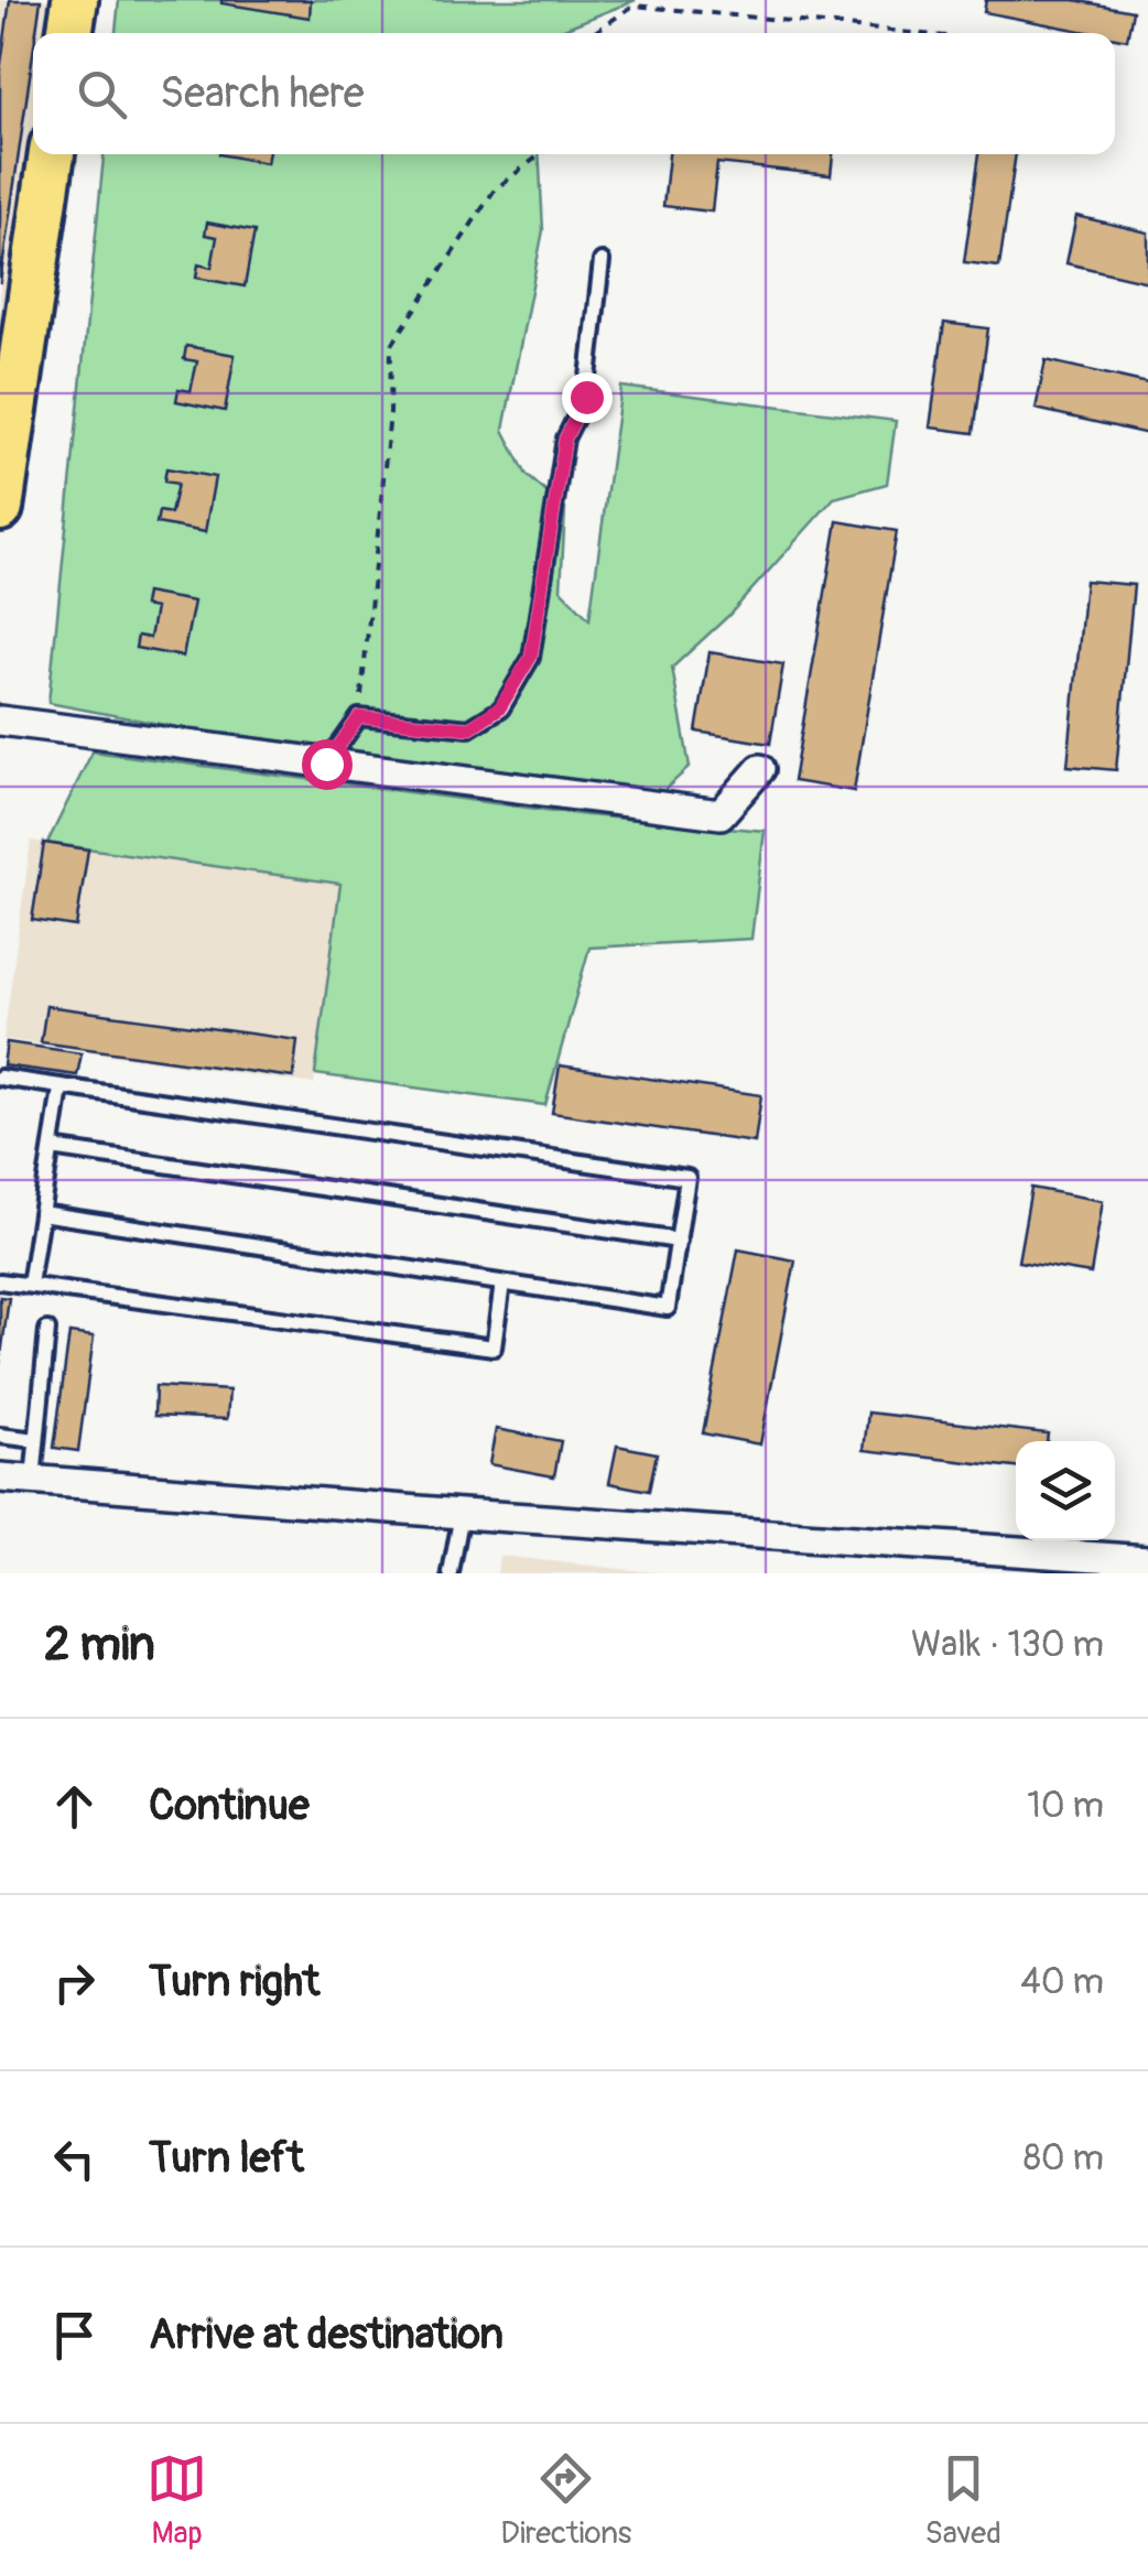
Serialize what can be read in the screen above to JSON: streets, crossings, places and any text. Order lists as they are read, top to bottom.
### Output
{
  "page": {
    "search": "Search here",
    "heading": ["2 min", "Walk · 130 m"],
    "list": [
      ["Continue", "10 m"],
      ["Turn right", "40 m"],
      ["Turn left", "80 m"],
      "Arrive at destination"
    ],
    "nav": ["Map", "Directions", "Saved"]
  }
}
